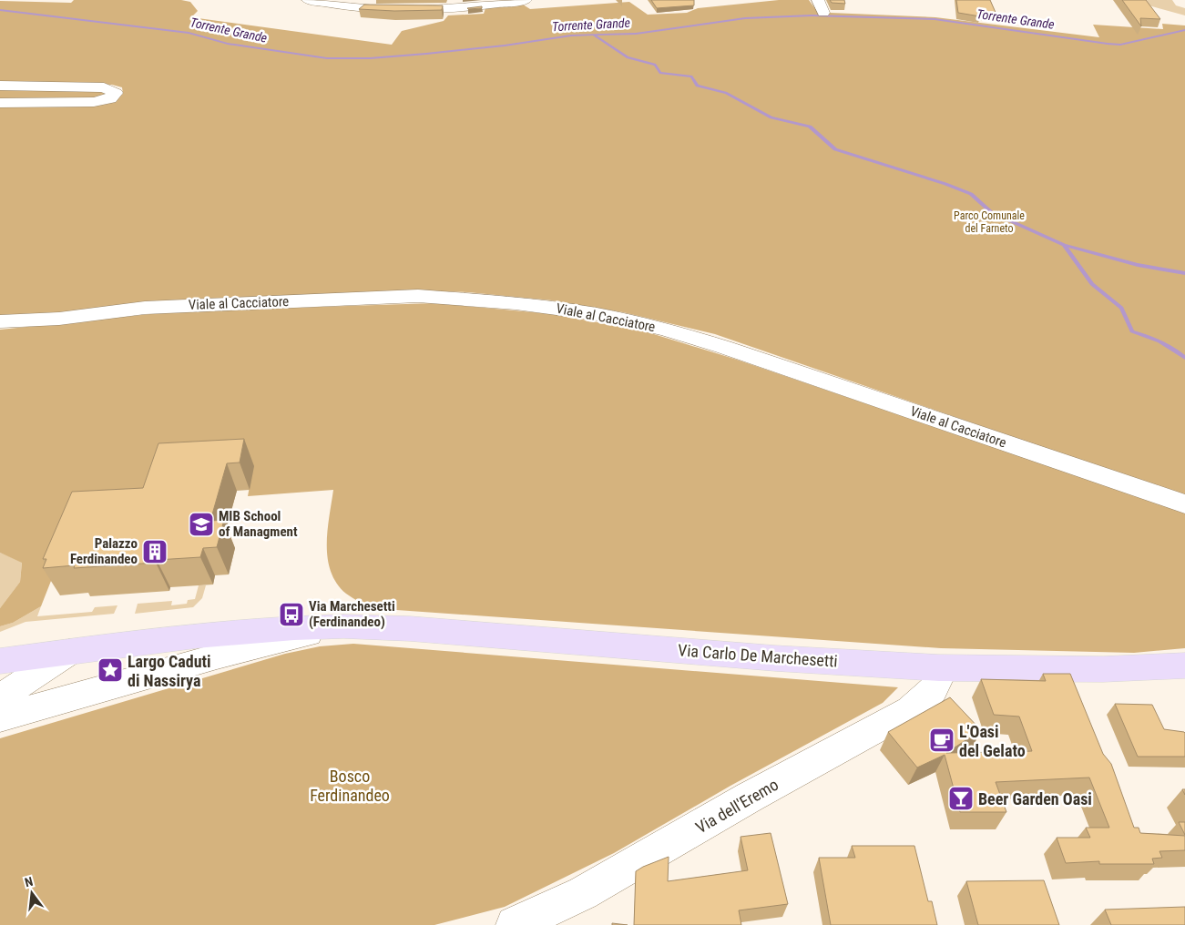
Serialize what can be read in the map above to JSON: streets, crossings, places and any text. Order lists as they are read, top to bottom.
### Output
{
  "streets": {
    "main road": ["Via Carlo De Marchesetti"],
    "street": ["Viale al Cacciatore", "Via dell'Eremo"]
  },
  "crossings": [
    ["Via Carlo De Marchesetti", "Via dell'Eremo"]
  ],
  "water": ["Torrente Grande"],
  "parks": ["Parco Comunale del Farneto", "Bosco Ferdinandeo"],
  "places": {
    "school or university": ["MIB School of Managment"],
    "building": ["Palazzo Ferdinandeo"],
    "bus stop": ["Via Marchesetti (Ferdinandeo)"],
    "place": ["Largo Caduti di Nassirya"],
    "cafe": ["L'Oasi del Gelato"],
    "bar": ["Beer Garden Oasi"]
  },
  "north": "top"
}
